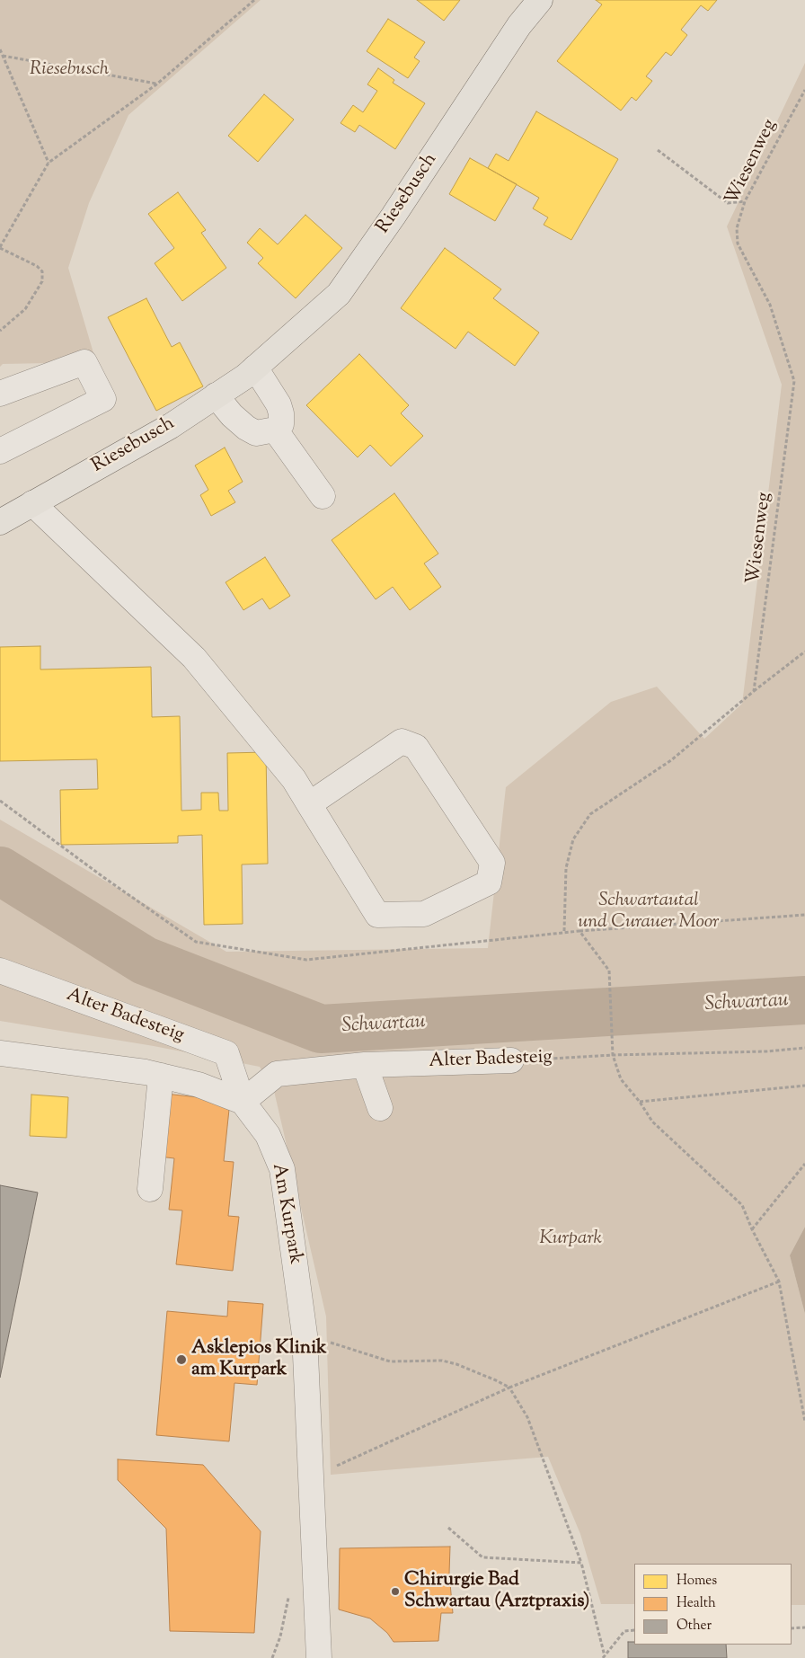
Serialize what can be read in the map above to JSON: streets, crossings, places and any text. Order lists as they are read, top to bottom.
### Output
{
  "streets": {
    "main road": ["Riesebusch"],
    "street": ["Alter Badesteig", "Am Kurpark"],
    "path": ["Wiesenweg"]
  },
  "crossings": [
    ["Alter Badesteig", "Am Kurpark"]
  ],
  "water": ["Schwartau"],
  "parks": ["Riesebusch", "Schwartautal und Curauer Moor", "Kurpark"],
  "places": ["Asklepios Klinik am Kurpark", "Chirurgie Bad Schwartau (Arztpraxis)"],
  "legend": ["Homes", "Health", "Other"]
}
